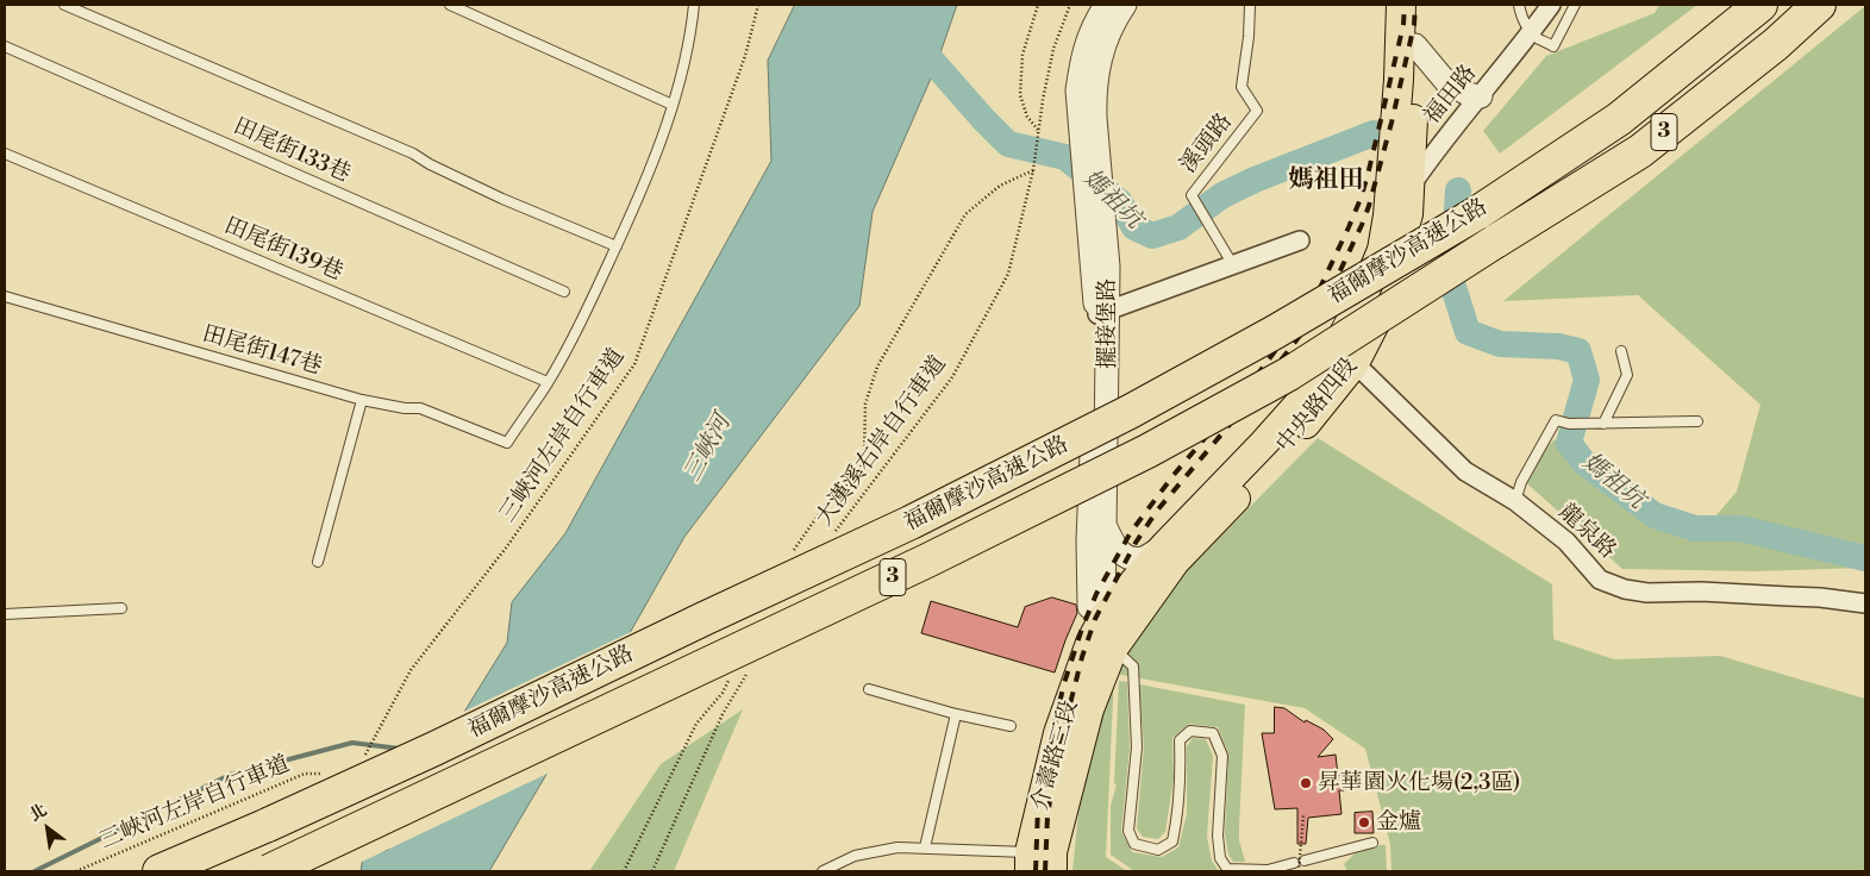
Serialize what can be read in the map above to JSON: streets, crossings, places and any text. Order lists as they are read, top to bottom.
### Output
{
  "streets": {
    "highway": ["3", "福爾摩沙高速公路"],
    "main road": ["中央路四段", "介壽路三段"],
    "street": ["福田路", "擺接堡路", "龍泉路"],
    "lane": [
      "溪頭路",
      "田尾街133巷",
      "田尾街139巷",
      "田尾街147巷"
    ],
    "path": ["三峽河左岸自行車道", "大漢溪右岸自行車道"]
  },
  "crossings": [
    ["福田路", "中央路四段"],
    ["田尾街139巷", "田尾街147巷"],
    ["擺接堡路", "中央路四段"],
    ["擺接堡路", "介壽路三段"],
    ["中央路四段", "龍泉路"],
    ["中央路四段", "介壽路三段"]
  ],
  "districts": ["媽祖田"],
  "water": ["媽祖坑", "三峽河"],
  "places": ["昇華園火化場(2,3區)", "金爐"],
  "north": "top left"
}
